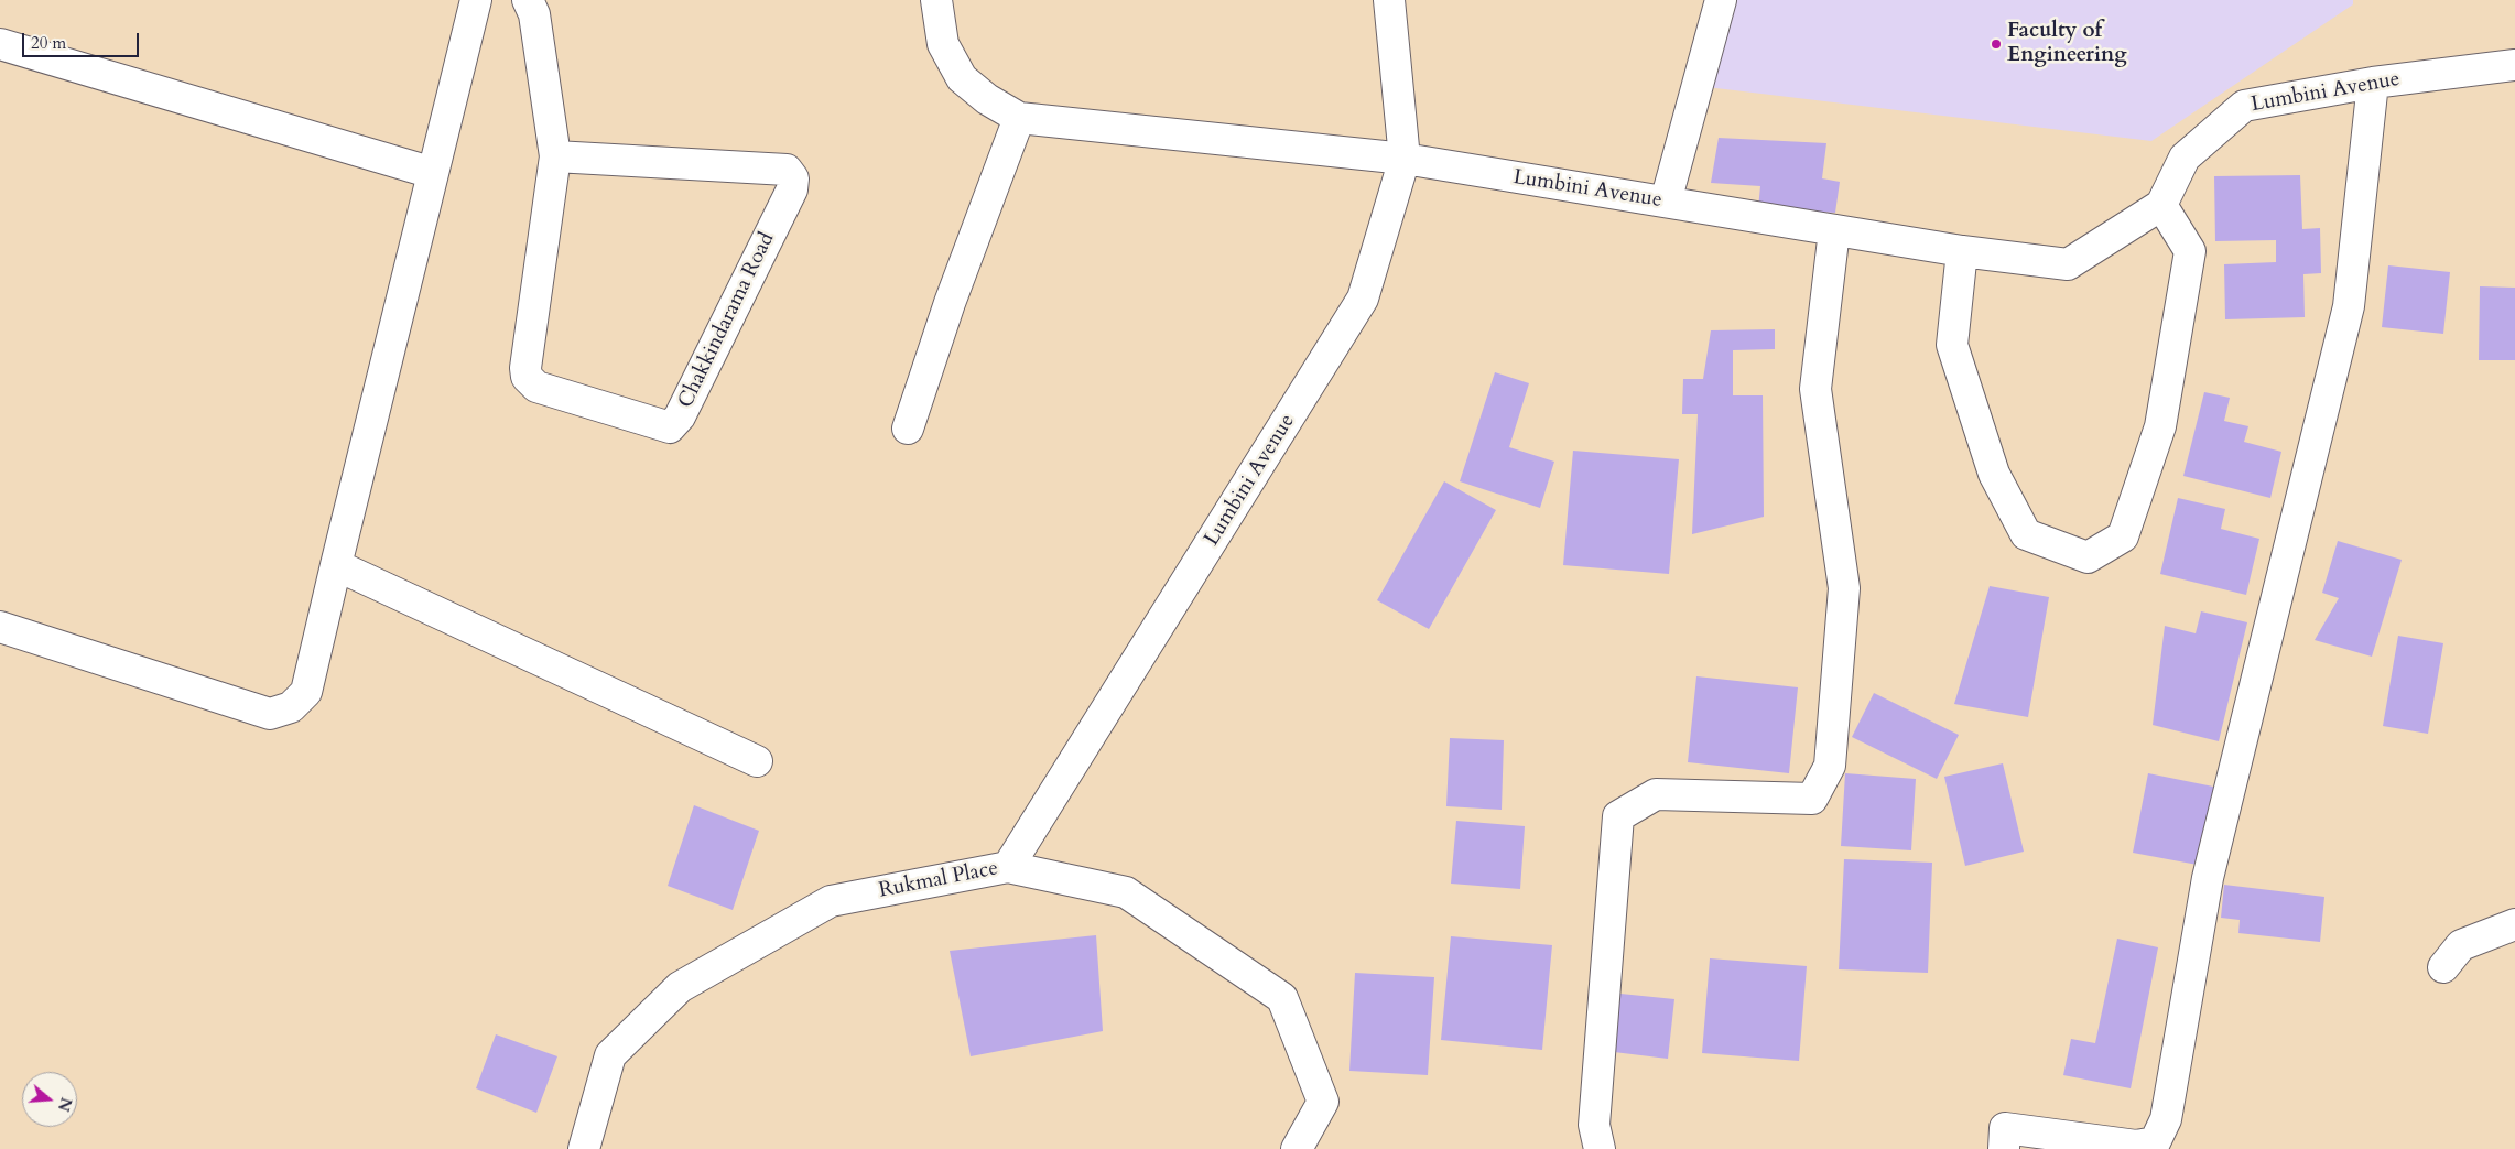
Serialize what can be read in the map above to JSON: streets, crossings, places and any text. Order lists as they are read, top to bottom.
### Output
{
  "streets": {
    "street": ["Lumbini Avenue", "Chakkindarama Road", "Rukmal Place"]
  },
  "crossings": [
    ["Lumbini Avenue", "Rukmal Place"]
  ],
  "places": ["Faculty of Engineering"],
  "scale_bar": "20 m",
  "north": "right"
}
